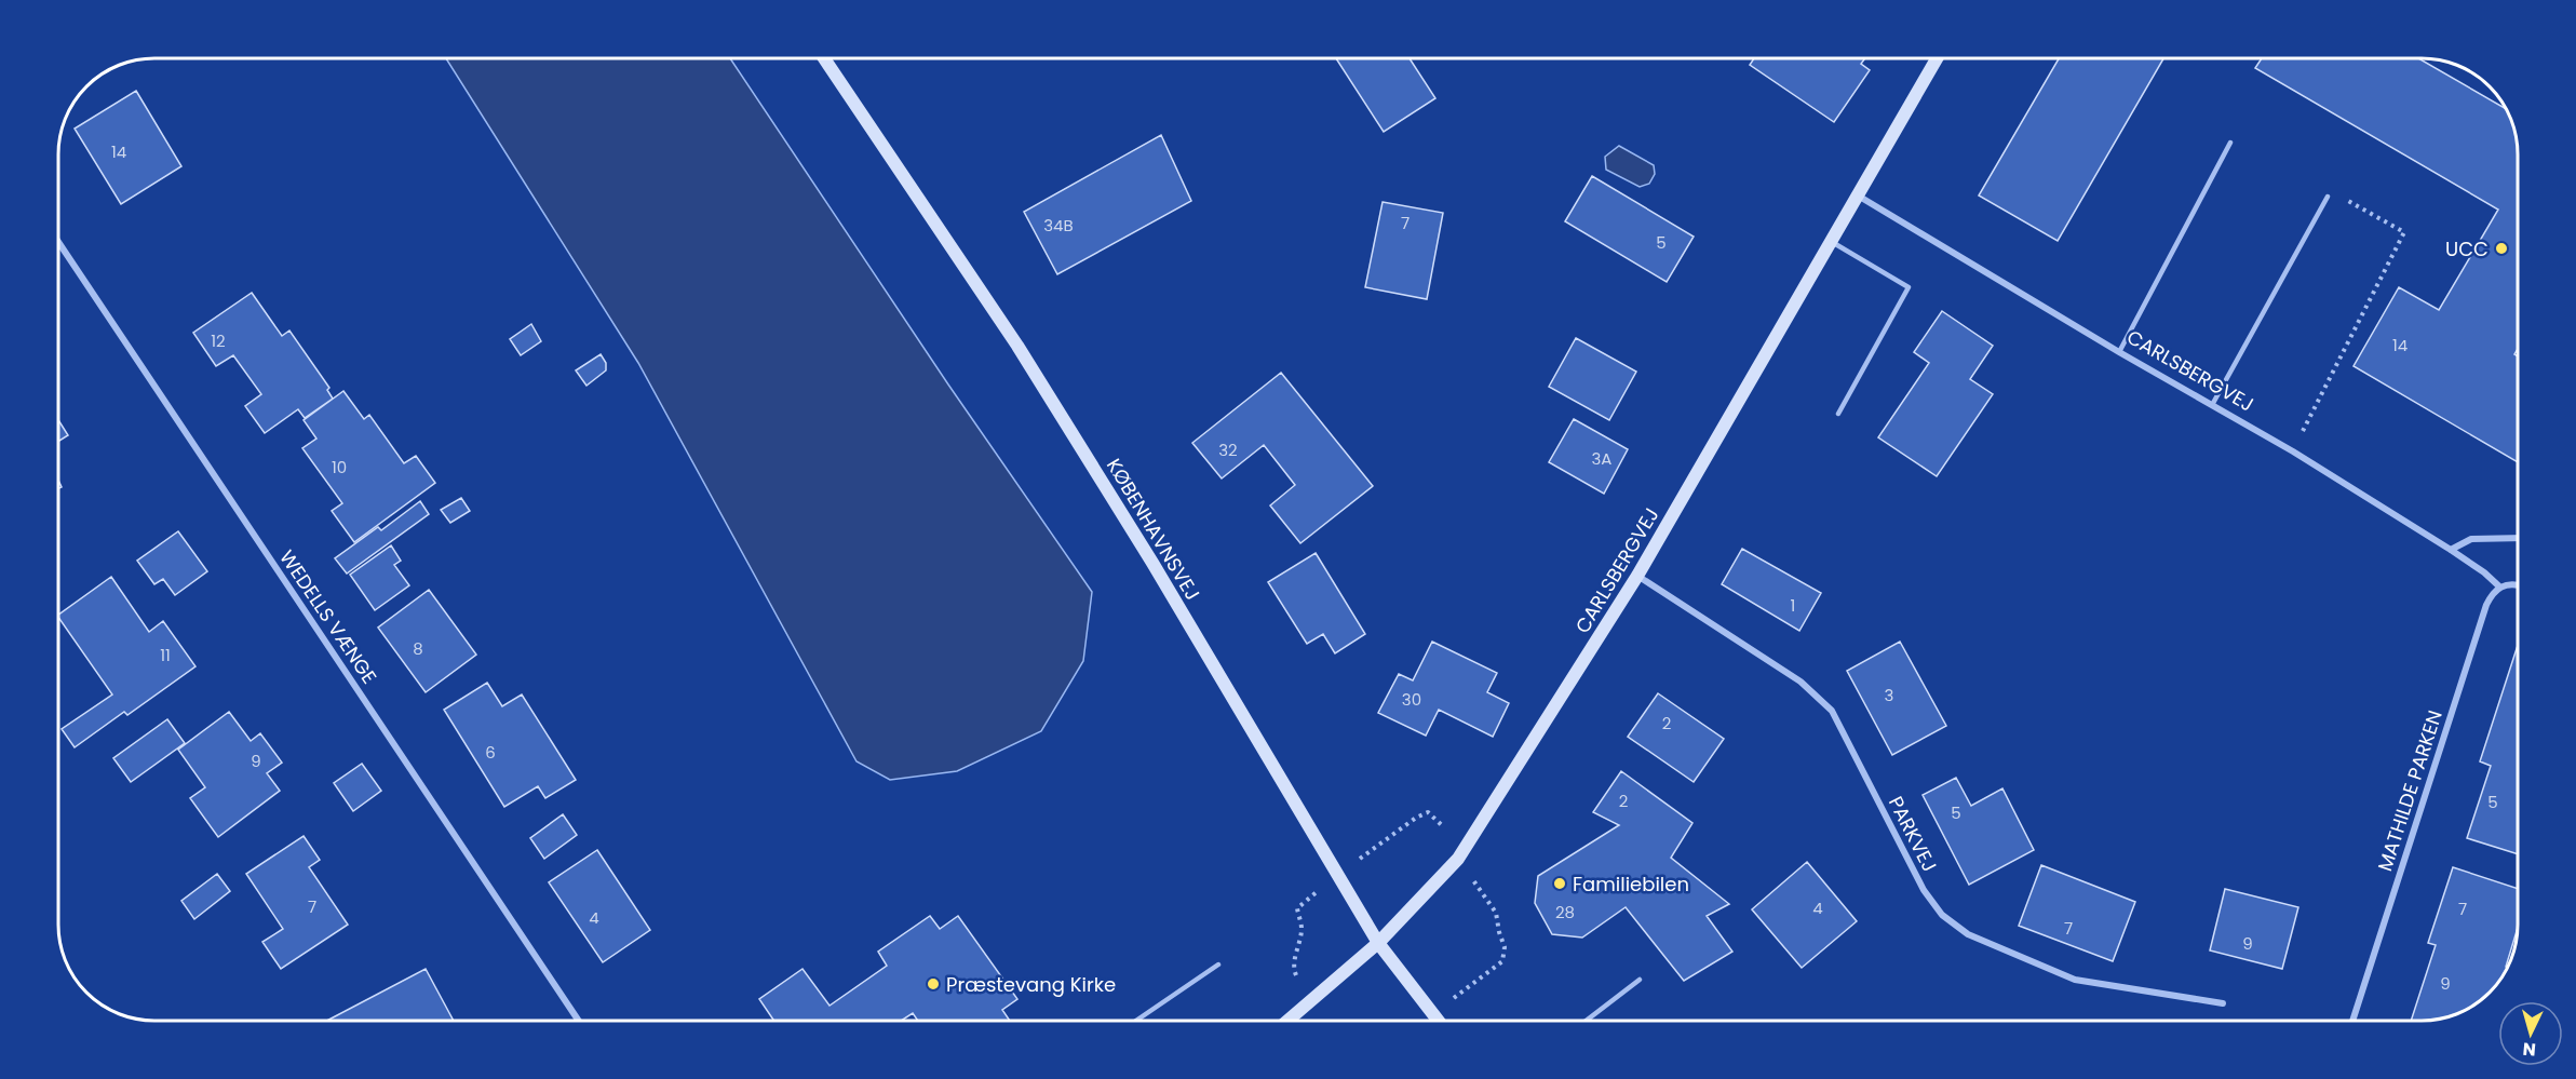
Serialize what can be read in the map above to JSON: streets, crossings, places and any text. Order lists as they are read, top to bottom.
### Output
{
  "streets": {
    "street": [
      "CARLSBERGVEJ",
      "KØBENHAVNSVEJ",
      "WEDELLS VÆNGE",
      "MATHILDE PARKEN",
      "PARKVEJ"
    ]
  },
  "crossings": [
    ["CARLSBERGVEJ", "KØBENHAVNSVEJ"],
    ["CARLSBERGVEJ", "MATHILDE PARKEN"],
    ["CARLSBERGVEJ", "PARKVEJ"]
  ],
  "places": ["UCC", "Familiebilen", "Præstevang Kirke"],
  "house_numbers": [
    "14",
    "7",
    "34B",
    "5",
    "12",
    "14",
    "32",
    "3A",
    "10",
    "1",
    "8",
    "11",
    "3",
    "30",
    "2",
    "6",
    "9",
    "2",
    "5",
    "5",
    "7",
    "4",
    "7",
    "28",
    "4",
    "7",
    "9",
    "9"
  ],
  "north": "bottom"
}
